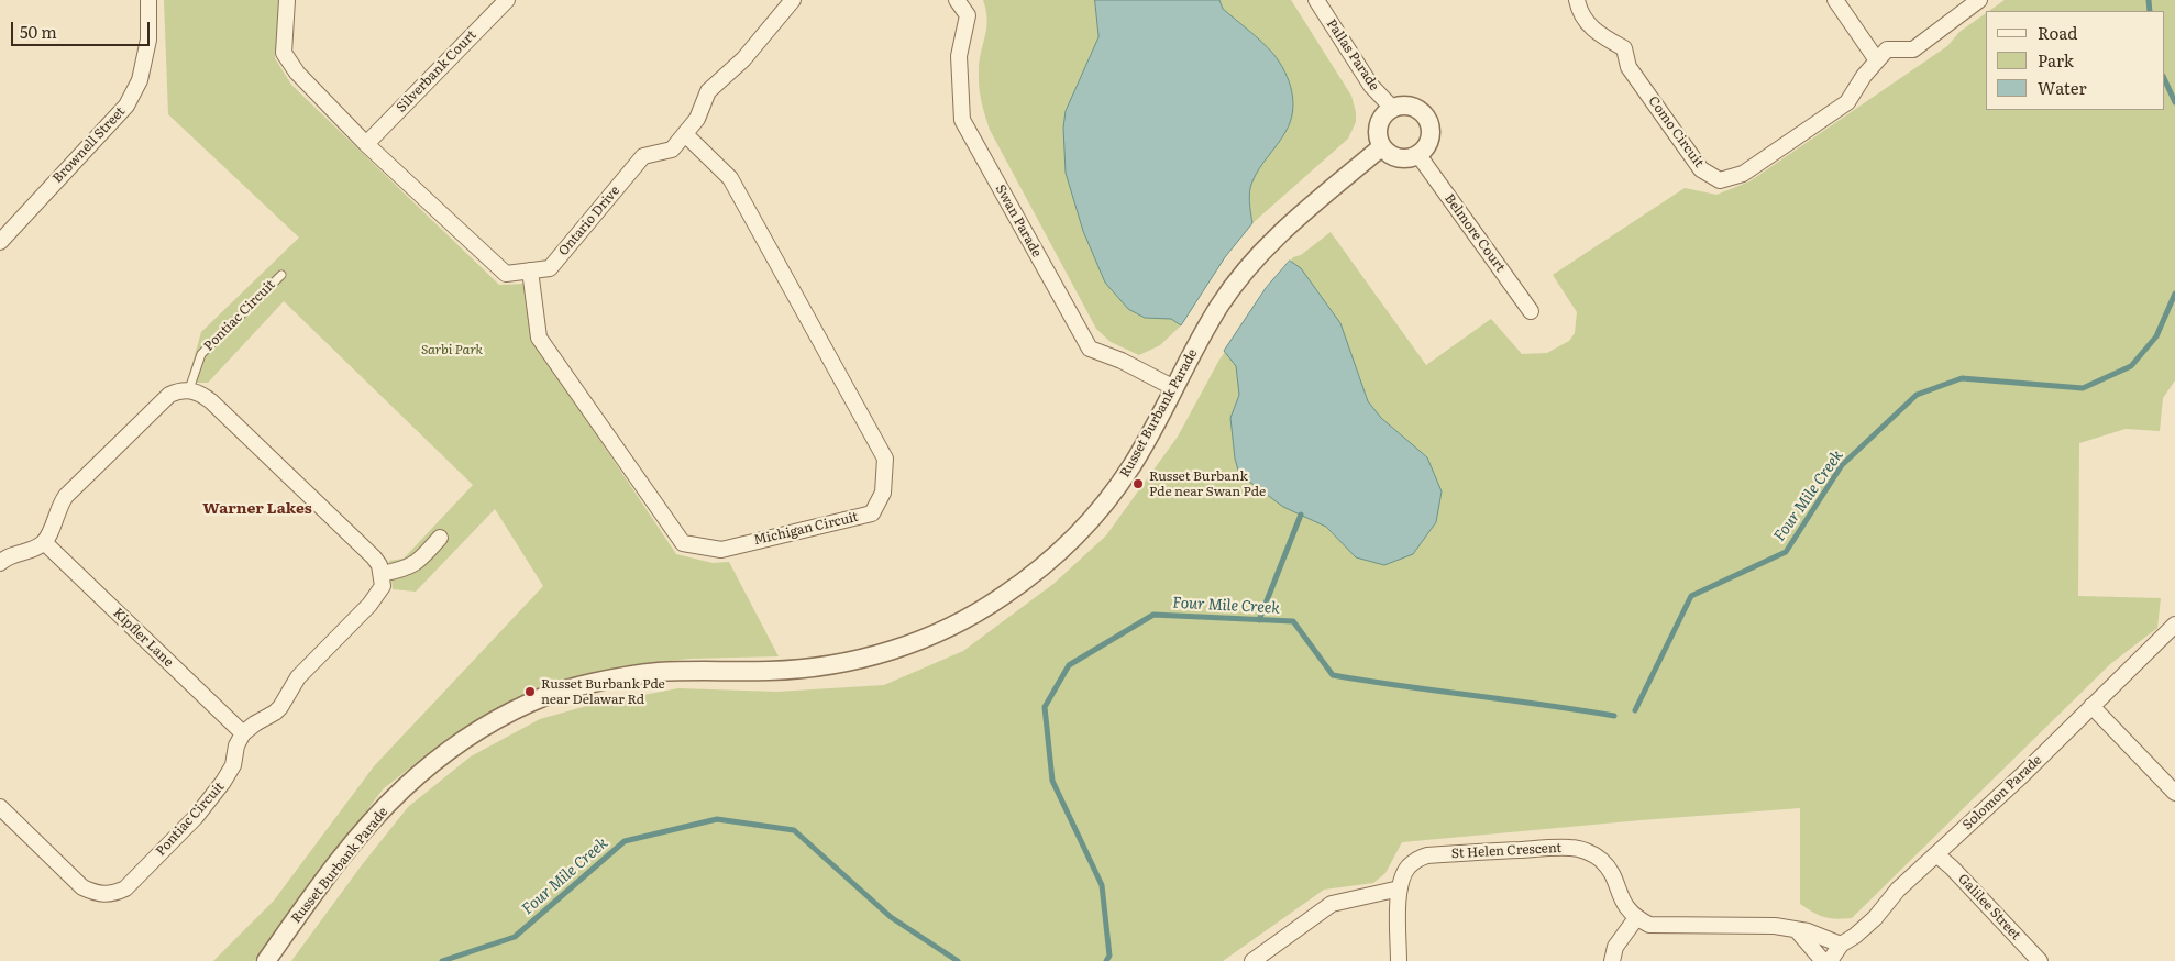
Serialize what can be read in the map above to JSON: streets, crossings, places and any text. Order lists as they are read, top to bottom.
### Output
{
  "streets": {
    "street": [
      "Pallas Parade",
      "Silverbank Court",
      "Como Circuit",
      "Brownell Street",
      "Ontario Drive",
      "Swan Parade",
      "Belmore Court",
      "Pontiac Circuit",
      "Russet Burbank Parade",
      "Michigan Circuit",
      "Kipfler Lane",
      "Solomon Parade",
      "St Helen Crescent",
      "Galilee Street"
    ]
  },
  "crossings": [
    ["Pallas Parade", "Belmore Court"],
    ["Pallas Parade", "Russet Burbank Parade"],
    ["Silverbank Court", "Ontario Drive"],
    ["Ontario Drive", "Michigan Circuit"],
    ["Swan Parade", "Russet Burbank Parade"],
    ["Belmore Court", "Russet Burbank Parade"],
    ["Pontiac Circuit", "Kipfler Lane"],
    ["Solomon Parade", "Galilee Street"]
  ],
  "districts": ["Warner Lakes"],
  "water": ["Four Mile Creek"],
  "parks": ["Sarbi Park"],
  "places": ["Russet Burbank Pde near Swan Pde", "Russet Burbank Pde near Delawar Rd"],
  "legend": ["Road", "Park", "Water"],
  "scale_bar": "50 m"
}
